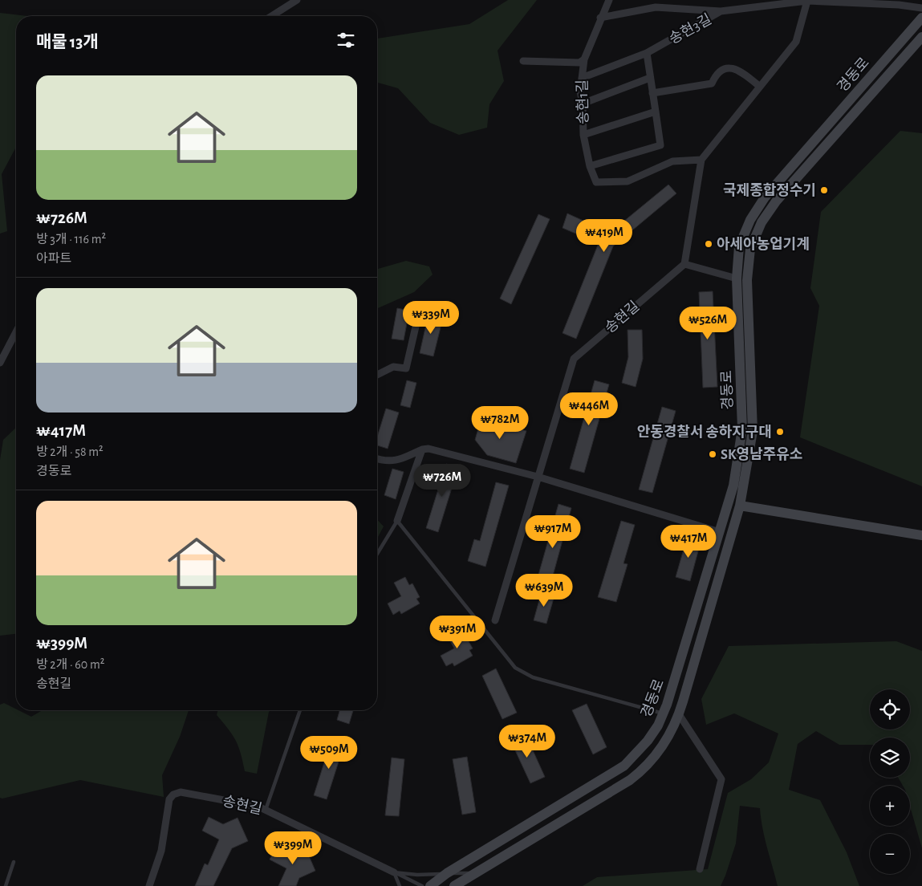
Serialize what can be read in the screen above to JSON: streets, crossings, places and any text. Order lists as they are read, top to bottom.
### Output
{
  "streets": {
    "street": [
      "송현3길",
      "경동로",
      "송현1길",
      "송현길"
    ]
  },
  "crossings": [
    ["송현3길", "송현1길"]
  ],
  "places": [
    "국제종합정수기",
    "아세아농업기계",
    "안동경찰서 송하지구대",
    "SK영남주유소"
  ],
  "page": {
    "heading": "매물 13개",
    "list": [
      {
        "name": "₩726M",
        "note": "방 3개 · 116 m² · 아파트"
      },
      {
        "name": "₩417M",
        "note": "방 2개 · 58 m² · 경동로"
      },
      {
        "name": "₩399M",
        "note": "방 2개 · 60 m² · 송현길"
      }
    ],
    "price": [
      "₩419M",
      "₩339M",
      "₩526M",
      "₩446M",
      "₩782M",
      "₩726M",
      "₩917M",
      "₩417M",
      "₩639M",
      "₩391M",
      "₩374M",
      "₩509M",
      "₩399M"
    ],
    "map_buttons": ["+", "−"]
  }
}
